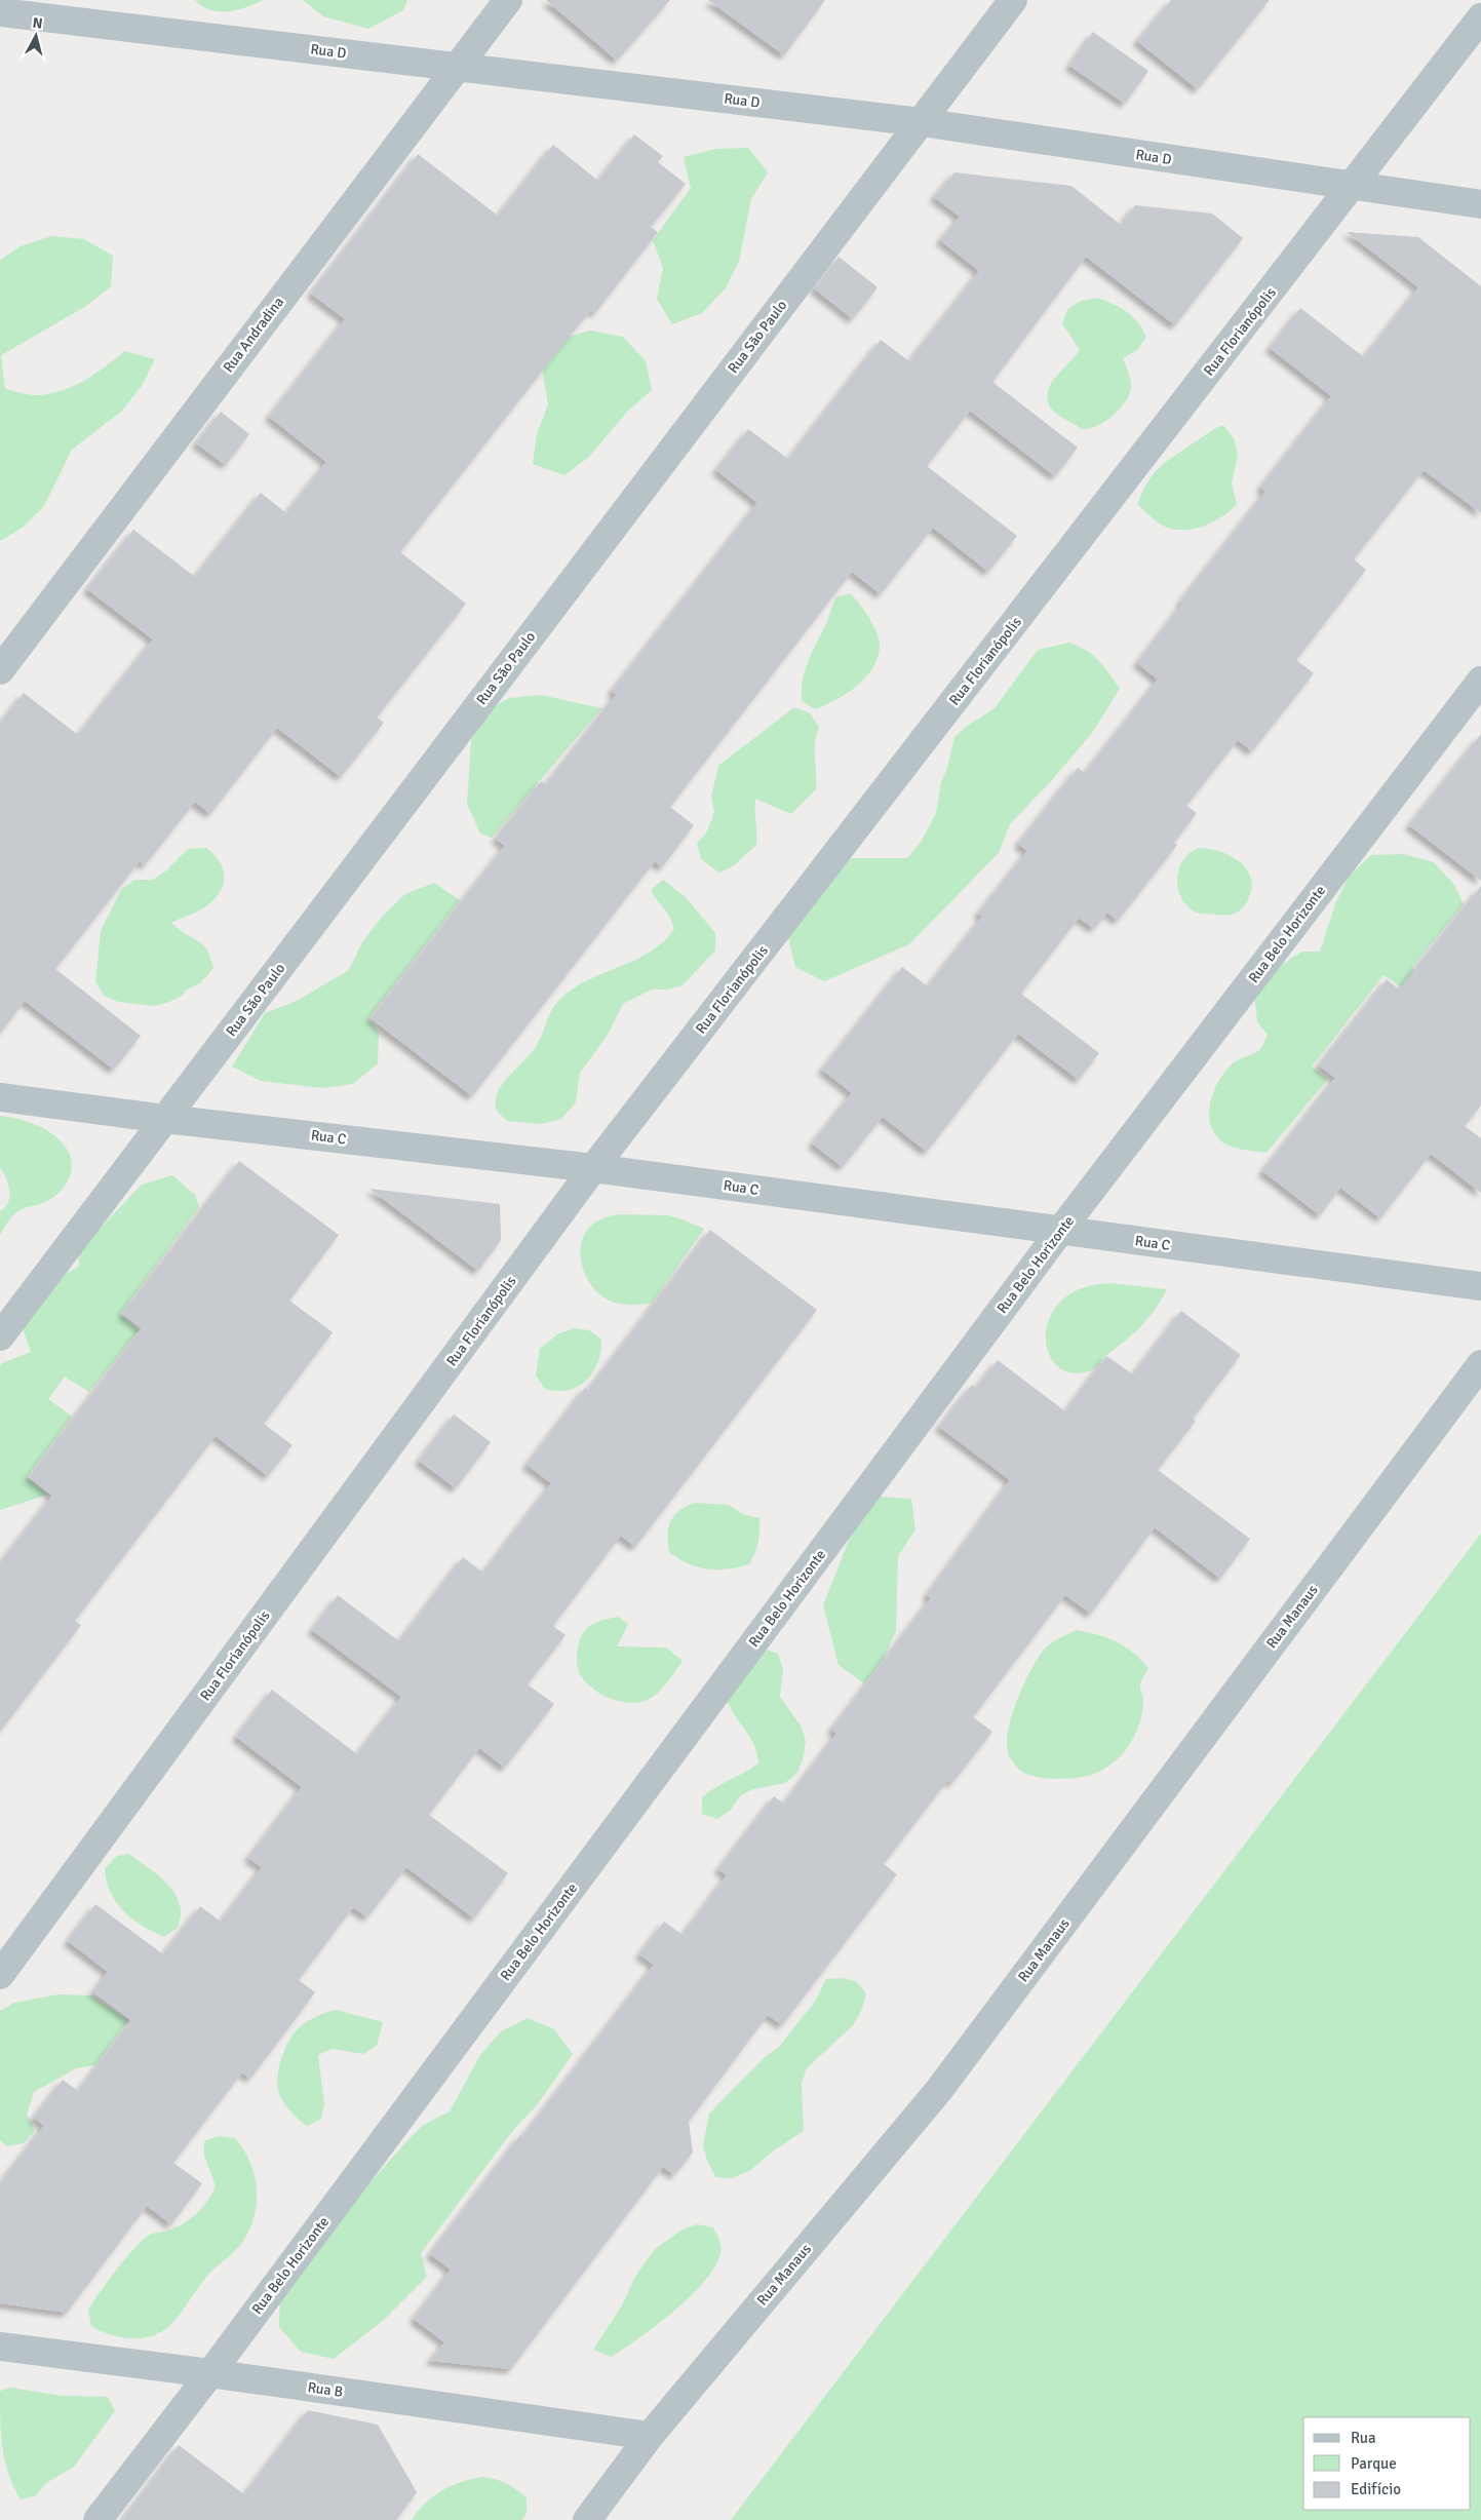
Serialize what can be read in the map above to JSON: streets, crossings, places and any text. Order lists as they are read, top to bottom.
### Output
{
  "streets": {
    "street": [
      "Rua D",
      "Rua Florianópolis",
      "Rua Andradina",
      "Rua São Paulo",
      "Rua Belo Horizonte",
      "Rua C",
      "Rua Manaus",
      "Rua B"
    ]
  },
  "crossings": [
    ["Rua D", "Rua Florianópolis"],
    ["Rua D", "Rua Andradina"],
    ["Rua D", "Rua São Paulo"],
    ["Rua Florianópolis", "Rua C"],
    ["Rua São Paulo", "Rua C"],
    ["Rua Belo Horizonte", "Rua C"],
    ["Rua Belo Horizonte", "Rua B"],
    ["Rua Manaus", "Rua B"]
  ],
  "legend": ["Rua", "Parque", "Edifício"],
  "north": "top"
}
